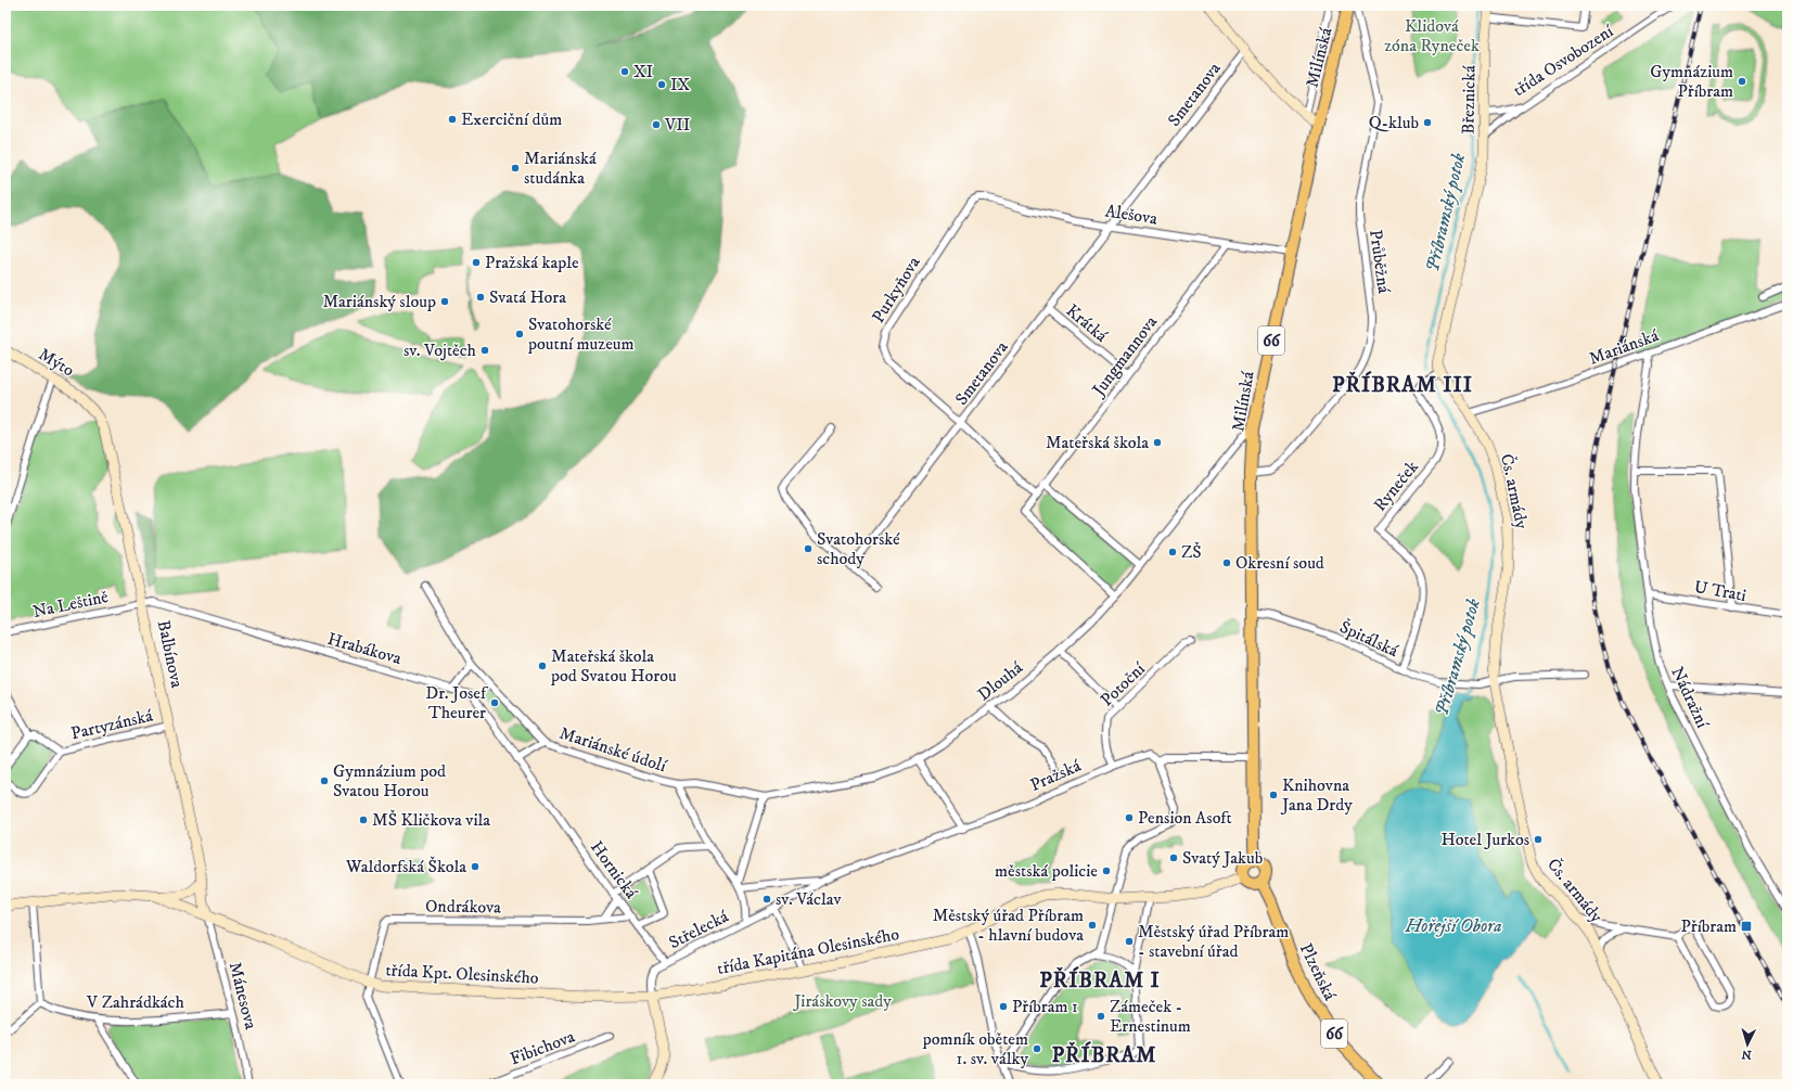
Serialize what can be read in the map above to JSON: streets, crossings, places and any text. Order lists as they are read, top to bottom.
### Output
{
  "streets": {
    "main road": [
      "Milínská",
      "Březnická",
      "66",
      "Mýto",
      "Čs. armády",
      "Balbínova",
      "třída Kapitána Olesinského",
      "Plzeňská",
      "třída Kpt. Olesinského"
    ],
    "street": [
      "třída Osvobození",
      "Smetanova",
      "Alešova",
      "Průběžná",
      "Purkyňova",
      "Krátká",
      "Mariánská",
      "Jungmannova",
      "Ryneček",
      "U Trati",
      "Na Leštině",
      "Špitálská",
      "Hrabákova",
      "Dlouhá",
      "Potoční",
      "Nádražní",
      "Partyzánská",
      "Mariánské údolí",
      "Pražská",
      "Hornická",
      "Ondrákova",
      "Střelecká",
      "Mánesova",
      "V Zahrádkách",
      "Fibichova"
    ]
  },
  "crossings": [
    ["Milínská", "Alešova"],
    ["Milínská", "Průběžná"],
    ["Milínská", "66"],
    ["Milínská", "Špitálská"],
    ["Milínská", "Dlouhá"],
    ["třída Osvobození", "Březnická"],
    ["Smetanova", "Alešova"],
    ["Smetanova", "Purkyňova"],
    ["Smetanova", "Krátká"],
    ["Březnická", "Ryneček"],
    ["Březnická", "Čs. armády"],
    ["Alešova", "Purkyňova"],
    ["Alešova", "Jungmannova"],
    ["Purkyňova", "Jungmannova"],
    ["Krátká", "Jungmannova"],
    ["66", "třída Kapitána Olesinského"],
    ["66", "Plzeňská"],
    ["Mariánská", "Čs. armády"],
    ["Mariánská", "Nádražní"],
    ["Jungmannova", "Dlouhá"],
    ["Mýto", "Balbínova"],
    ["Ryneček", "Čs. armády"],
    ["Ryneček", "Špitálská"],
    ["Čs. armády", "Špitálská"],
    ["U Trati", "Nádražní"],
    ["Na Leštině", "Hrabákova"],
    ["Na Leštině", "Balbínova"],
    ["Hrabákova", "Balbínova"],
    ["Hrabákova", "Hornická"],
    ["Balbínova", "Partyzánská"],
    ["Balbínova", "třída Kpt. Olesinského"],
    ["Balbínova", "Mánesova"],
    ["Potoční", "Pražská"],
    ["Pražská", "Střelecká"],
    ["Hornická", "Ondrákova"],
    ["Hornická", "Střelecká"],
    ["Ondrákova", "třída Kpt. Olesinského"],
    ["třída Kapitána Olesinského", "Plzeňská"],
    ["třída Kapitána Olesinského", "třída Kpt. Olesinského"],
    ["třída Kpt. Olesinského", "Mánesova"],
    ["Mánesova", "V Zahrádkách"]
  ],
  "districts": ["PŘÍBRAM III", "PŘÍBRAM I", "PŘÍBRAM"],
  "water": ["Příbramský potok", "Hořejší Obora"],
  "parks": ["Klidová zóna Ryneček", "Jiráskovy sady"],
  "places": {
    "other": [
      "XI",
      "Gymnázium Příbram",
      "IX",
      "Exerciční dům",
      "Q-klub",
      "VII",
      "Mariánská studánka",
      "Pražská kaple",
      "Svatá Hora",
      "Mariánský sloup",
      "Svatohorské poutní muzeum",
      "sv. Vojtěch",
      "Mateřská škola",
      "Svatohorské schody",
      "ZŠ",
      "Okresní soud",
      "Mateřská škola pod Svatou Horou",
      "Dr. Josef Theurer",
      "Gymnázium pod Svatou Horou",
      "Knihovna Jana Drdy",
      "Pension Asoft",
      "MŠ Kličkova vila",
      "Hotel Jurkos",
      "Svatý Jakub",
      "Waldorfská Škola",
      "městská policie",
      "sv. Václav",
      "Městský úřad Příbram - hlavní budova",
      "Městský úřad Příbram - stavební úřad",
      "Příbram 1",
      "Zámeček - Ernestinum",
      "pomník obětem 1. sv. války"
    ],
    "transit": ["Příbram"]
  },
  "north": "bottom"
}
